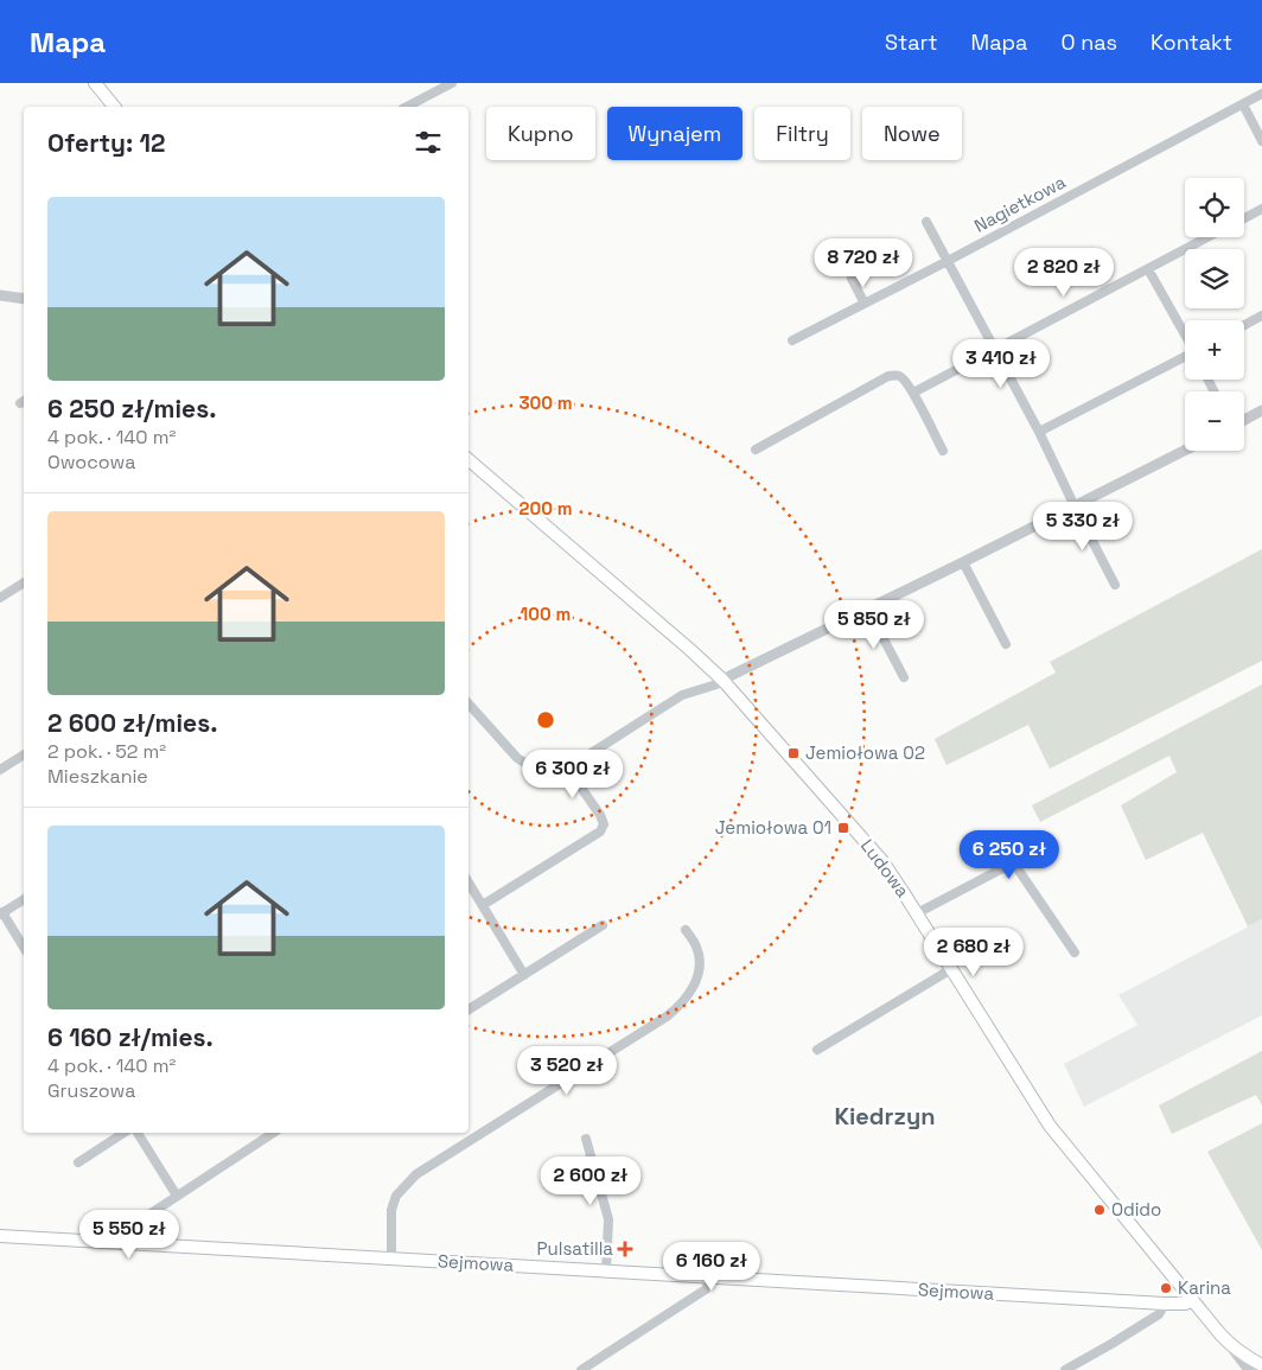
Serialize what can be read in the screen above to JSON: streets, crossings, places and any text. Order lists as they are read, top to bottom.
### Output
{
  "streets": {
    "main road": ["Ludowa", "Sejmowa"],
    "street": ["Nagietkowa"]
  },
  "crossings": [
    ["Ludowa", "Sejmowa"]
  ],
  "districts": ["Kiedrzyn"],
  "places": {
    "transit": ["Jemiołowa 02", "Jemiołowa 01"],
    "other": ["Odido", "Karina"],
    "health": ["Pulsatilla"]
  },
  "page": {
    "header": "Mapa",
    "nav": [
      "Start",
      "Mapa",
      "O nas",
      "Kontakt"
    ],
    "chip": [
      "Kupno",
      "Wynajem",
      "Filtry",
      "Nowe"
    ],
    "heading": "Oferty: 12",
    "map_buttons": ["+", "−"],
    "list": [
      {
        "name": "6 250 zł/mies.",
        "note": "4 pok. · 140 m² · Owocowa"
      },
      {
        "name": "2 600 zł/mies.",
        "note": "2 pok. · 52 m² · Mieszkanie"
      },
      {
        "name": "6 160 zł/mies.",
        "note": "4 pok. · 140 m² · Gruszowa"
      }
    ],
    "price": [
      "8 720 zł",
      "2 820 zł",
      "3 410 zł",
      "5 330 zł",
      "5 850 zł",
      "6 300 zł",
      "6 250 zł",
      "2 680 zł",
      "3 520 zł",
      "2 600 zł",
      "5 550 zł",
      "6 160 zł"
    ]
  },
  "rings": ["300 m", "200 m", "100 m"]
}
